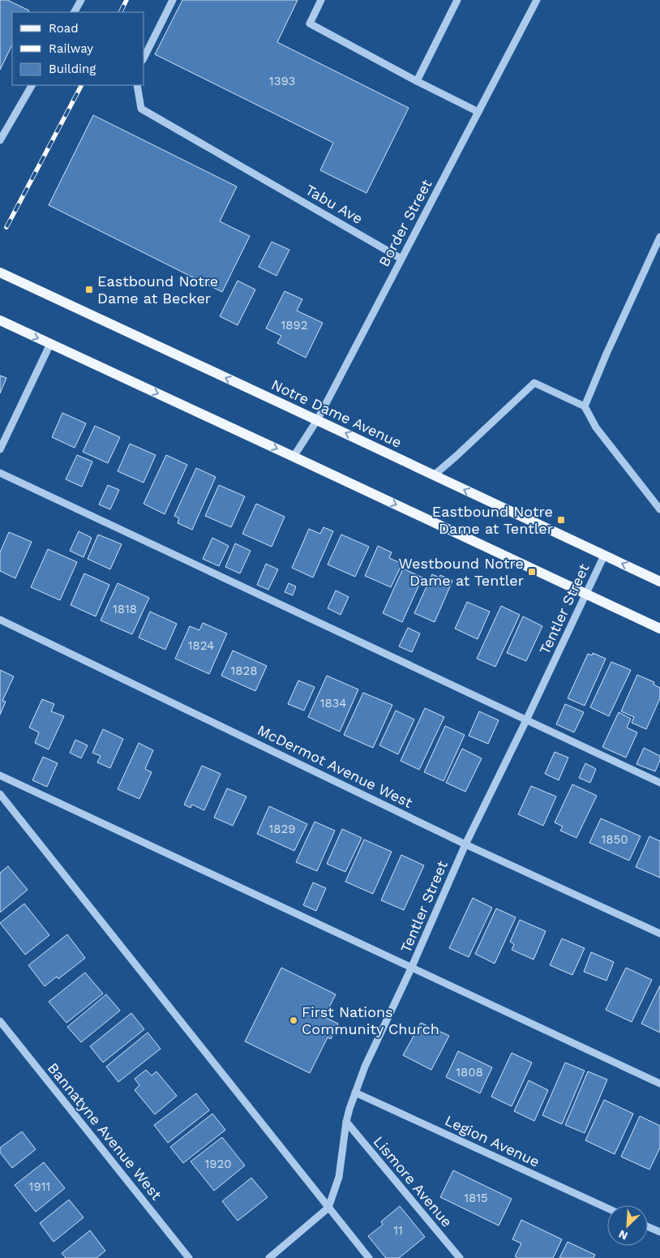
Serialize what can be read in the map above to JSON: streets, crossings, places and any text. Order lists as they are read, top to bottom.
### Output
{
  "streets": {
    "main road": ["Notre Dame Avenue"],
    "street": [
      "Tabu Ave",
      "Border Street",
      "Tentler Street",
      "McDermot Avenue West",
      "Bannatyne Avenue West",
      "Legion Avenue",
      "Lismore Avenue"
    ]
  },
  "crossings": [
    ["Tabu Ave", "Border Street"],
    ["Border Street", "Notre Dame Avenue"],
    ["Notre Dame Avenue", "Tentler Street"],
    ["Tentler Street", "McDermot Avenue West"],
    ["Tentler Street", "Legion Avenue"],
    ["Tentler Street", "Lismore Avenue"]
  ],
  "places": {
    "transit": ["Eastbound Notre Dame at Becker", "Eastbound Notre Dame at Tentler", "Westbound Notre Dame at Tentler"],
    "other": ["First Nations Community Church"]
  },
  "house_numbers": [
    "1393",
    "1892",
    "1818",
    "1824",
    "1828",
    "1834",
    "1829",
    "1850",
    "1808",
    "1920",
    "1911",
    "1815",
    "11"
  ],
  "legend": ["Road", "Railway", "Building"],
  "north": "bottom left"
}
